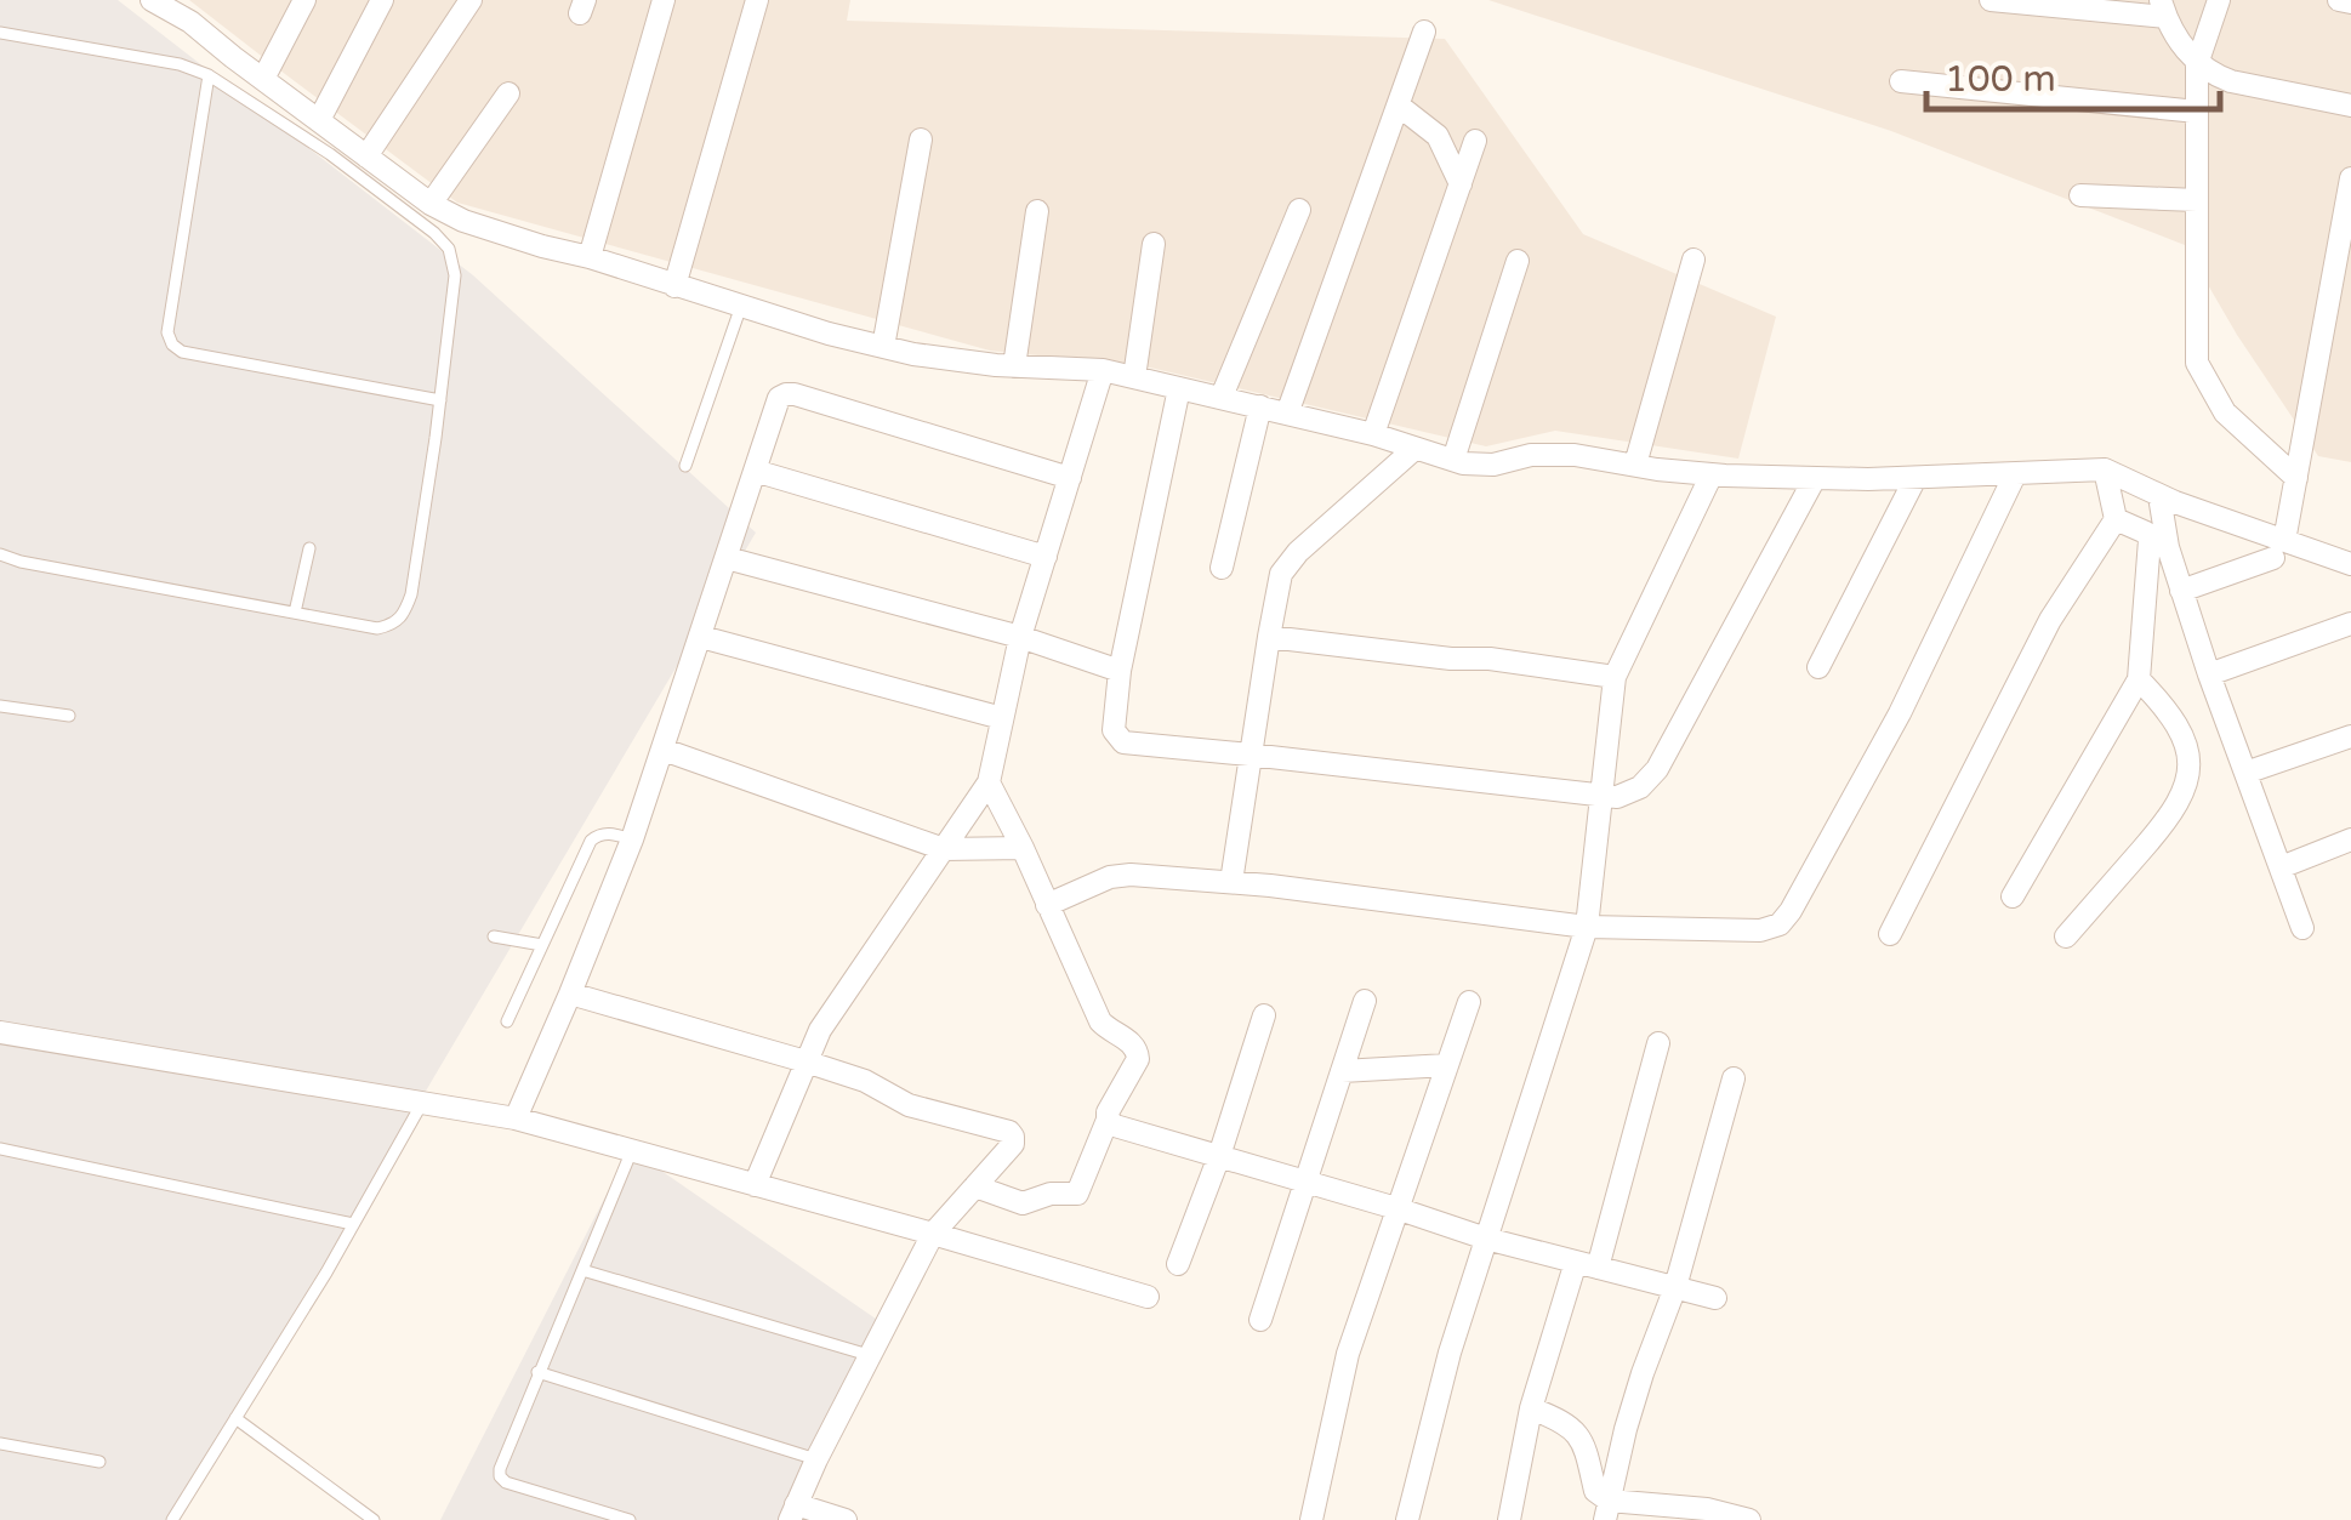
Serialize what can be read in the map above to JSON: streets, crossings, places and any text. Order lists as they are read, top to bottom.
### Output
{
  "scale_bar": "100 m"
}
